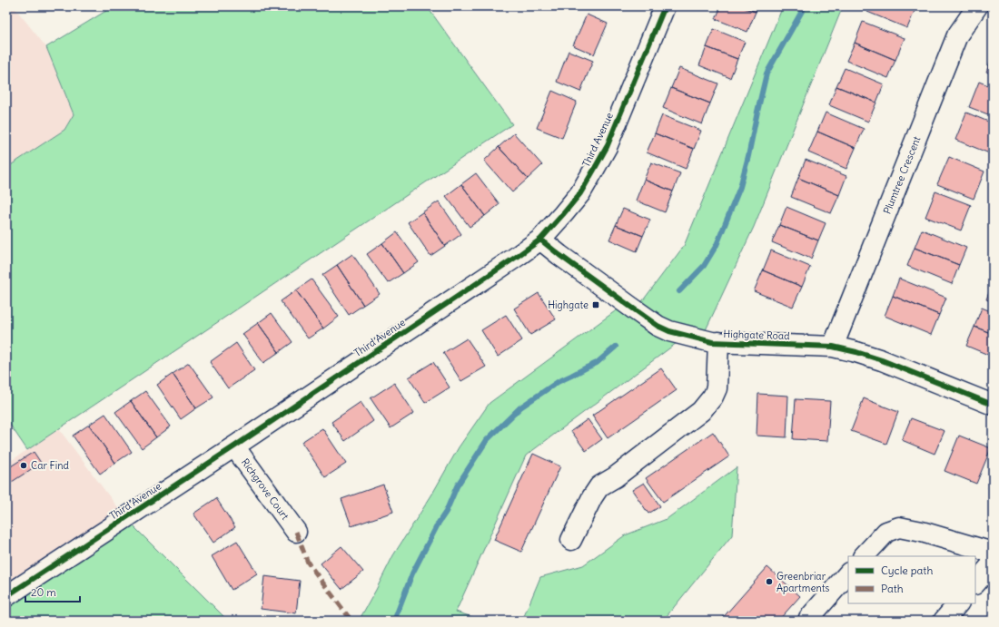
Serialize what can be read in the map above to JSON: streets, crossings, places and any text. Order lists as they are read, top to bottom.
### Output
{
  "streets": {
    "street": [
      "Third Avenue",
      "Plumtree Crescent",
      "Highgate Road",
      "Richgrove Court"
    ]
  },
  "crossings": [
    ["Third Avenue", "Highgate Road"],
    ["Third Avenue", "Richgrove Court"],
    ["Plumtree Crescent", "Highgate Road"]
  ],
  "places": {
    "transit": ["Highgate"],
    "other": ["Car Find", "Greenbriar Apartments"]
  },
  "legend": ["Cycle path", "Path"],
  "scale_bar": "20 m"
}
